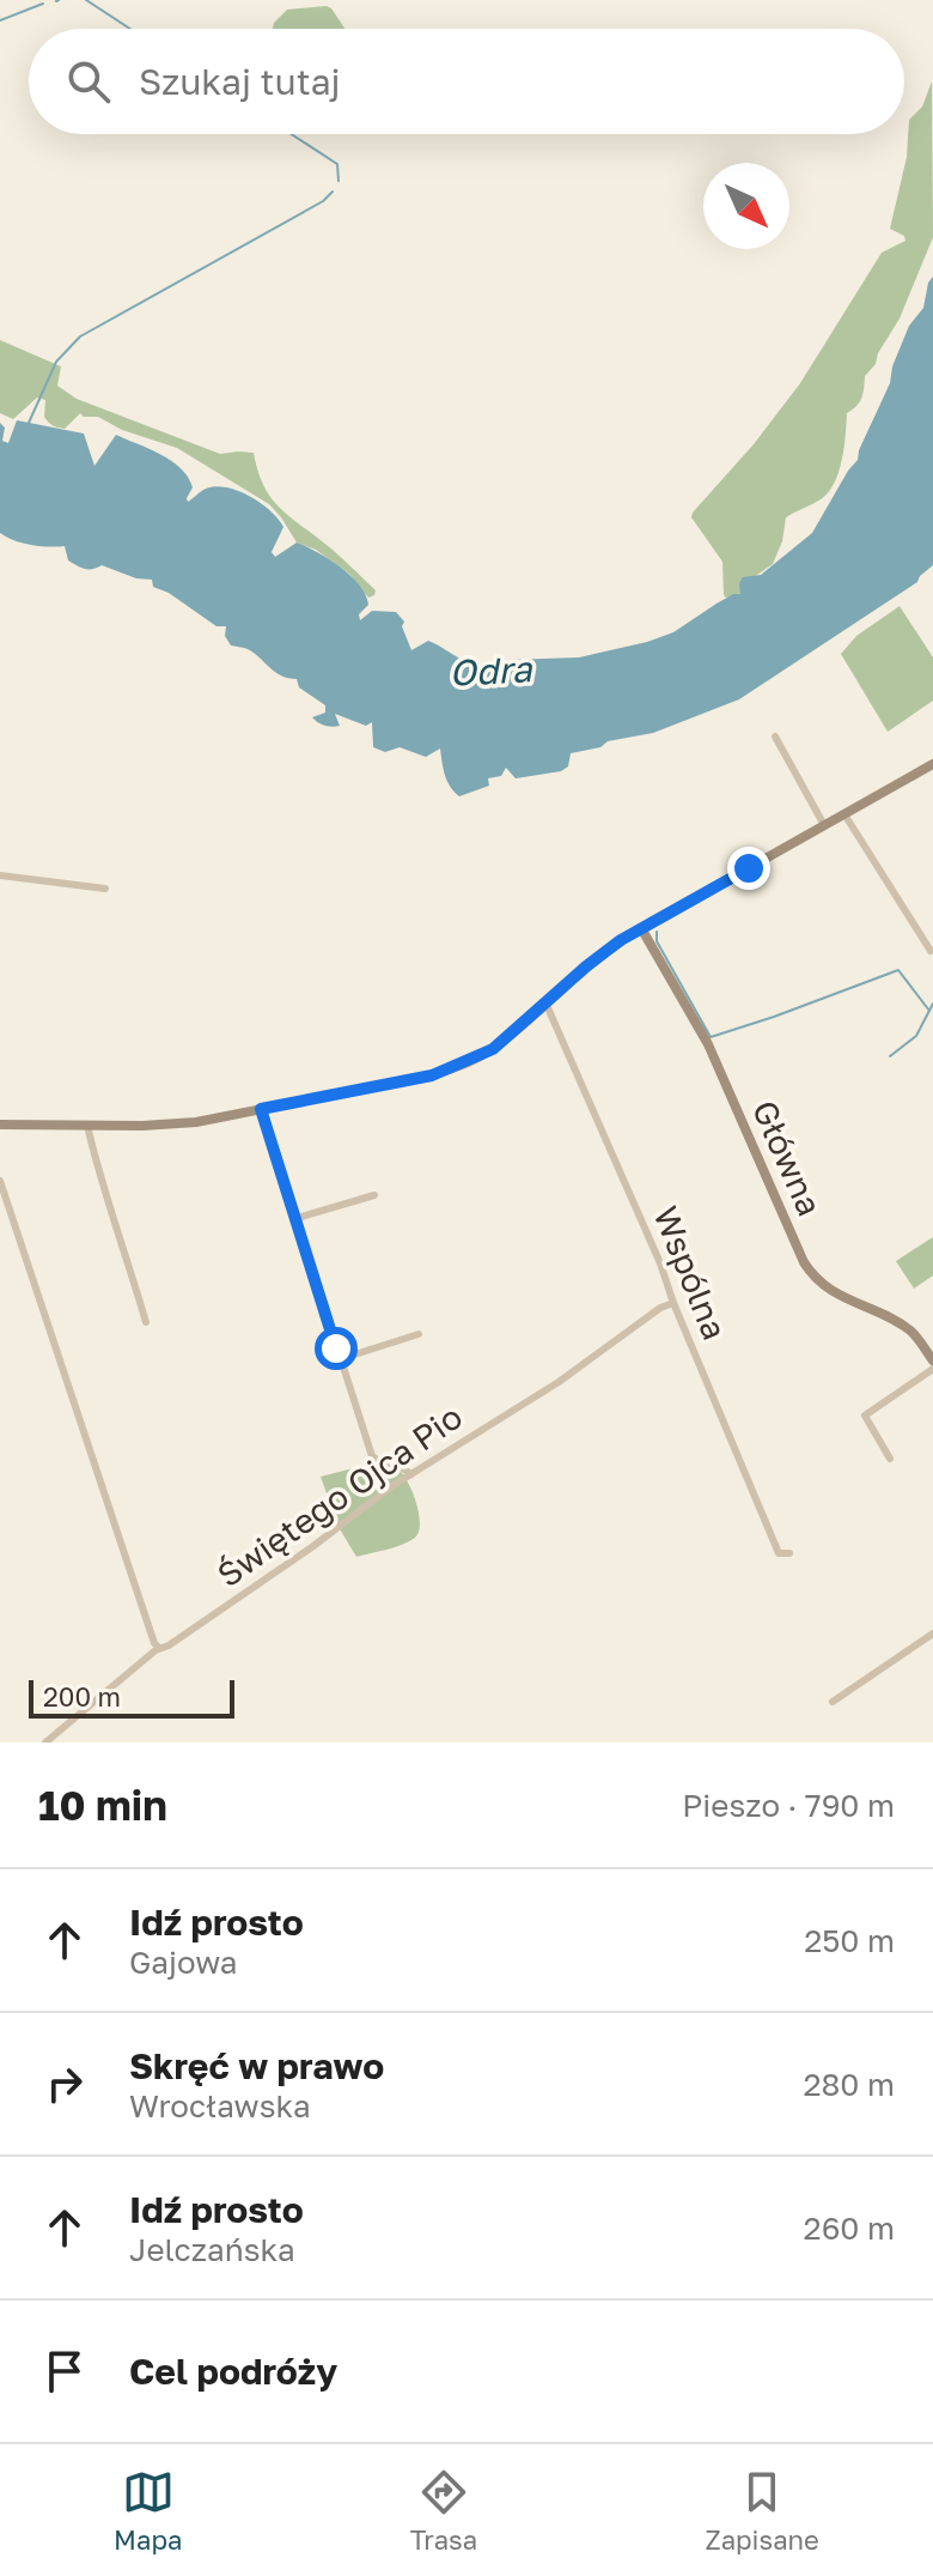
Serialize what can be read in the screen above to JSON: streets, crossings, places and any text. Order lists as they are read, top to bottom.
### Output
{
  "streets": {
    "main road": ["Główna"],
    "street": ["Wspólna", "Świętego Ojca Pio"]
  },
  "crossings": [
    ["Wspólna", "Świętego Ojca Pio"]
  ],
  "water": ["Odra"],
  "scale_bar": "200 m",
  "north": "bottom right",
  "page": {
    "search": "Szukaj tutaj",
    "scale": "200 m",
    "heading": ["10 min", "Pieszo · 790 m"],
    "list": [
      ["Idź prosto", "Gajowa", "250 m"],
      ["Skręć w prawo", "Wrocławska", "280 m"],
      ["Idź prosto", "Jelczańska", "260 m"],
      "Cel podróży"
    ],
    "nav": ["Mapa", "Trasa", "Zapisane"]
  }
}
